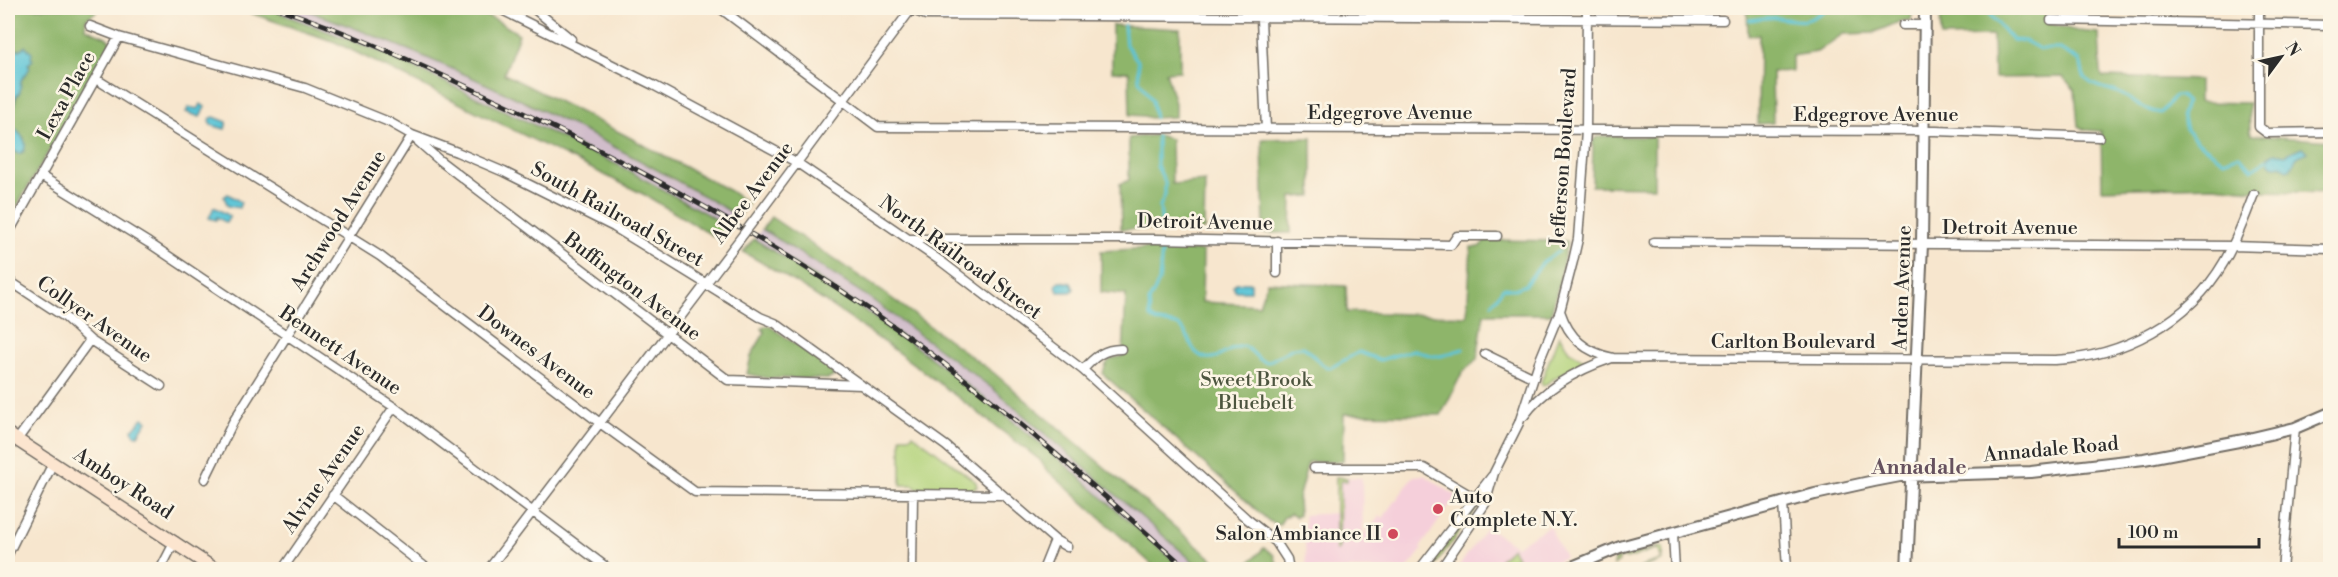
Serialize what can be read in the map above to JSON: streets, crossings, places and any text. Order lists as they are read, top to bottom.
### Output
{
  "streets": {
    "main road": ["Amboy Road"],
    "street": [
      "Lexa Place",
      "Edgegrove Avenue",
      "Jefferson Boulevard",
      "Albee Avenue",
      "South Railroad Street",
      "Archwood Avenue",
      "Detroit Avenue",
      "North Railroad Street",
      "Buffington Avenue",
      "Arden Avenue",
      "Collyer Avenue",
      "Carlton Boulevard",
      "Bennett Avenue",
      "Downes Avenue",
      "Annadale Road",
      "Alvine Avenue"
    ]
  },
  "crossings": [
    ["Lexa Place", "South Railroad Street"],
    ["Lexa Place", "Bennett Avenue"],
    ["Lexa Place", "Downes Avenue"],
    ["Edgegrove Avenue", "Jefferson Boulevard"],
    ["Edgegrove Avenue", "Albee Avenue"],
    ["Edgegrove Avenue", "Arden Avenue"],
    ["Jefferson Boulevard", "Carlton Boulevard"],
    ["Albee Avenue", "South Railroad Street"],
    ["Albee Avenue", "North Railroad Street"],
    ["Albee Avenue", "Buffington Avenue"],
    ["Albee Avenue", "Bennett Avenue"],
    ["Albee Avenue", "Downes Avenue"],
    ["South Railroad Street", "Archwood Avenue"],
    ["South Railroad Street", "Buffington Avenue"],
    ["South Railroad Street", "Downes Avenue"],
    ["Archwood Avenue", "Buffington Avenue"],
    ["Archwood Avenue", "Bennett Avenue"],
    ["Archwood Avenue", "Downes Avenue"],
    ["Detroit Avenue", "North Railroad Street"],
    ["Detroit Avenue", "Arden Avenue"],
    ["Detroit Avenue", "Carlton Boulevard"],
    ["Arden Avenue", "Carlton Boulevard"],
    ["Arden Avenue", "Annadale Road"],
    ["Bennett Avenue", "Alvine Avenue"]
  ],
  "districts": ["Annadale"],
  "parks": ["Sweet Brook Bluebelt"],
  "places": ["Auto Complete N.Y.", "Salon Ambiance II"],
  "scale_bar": "100 m",
  "north": "top right"
}
